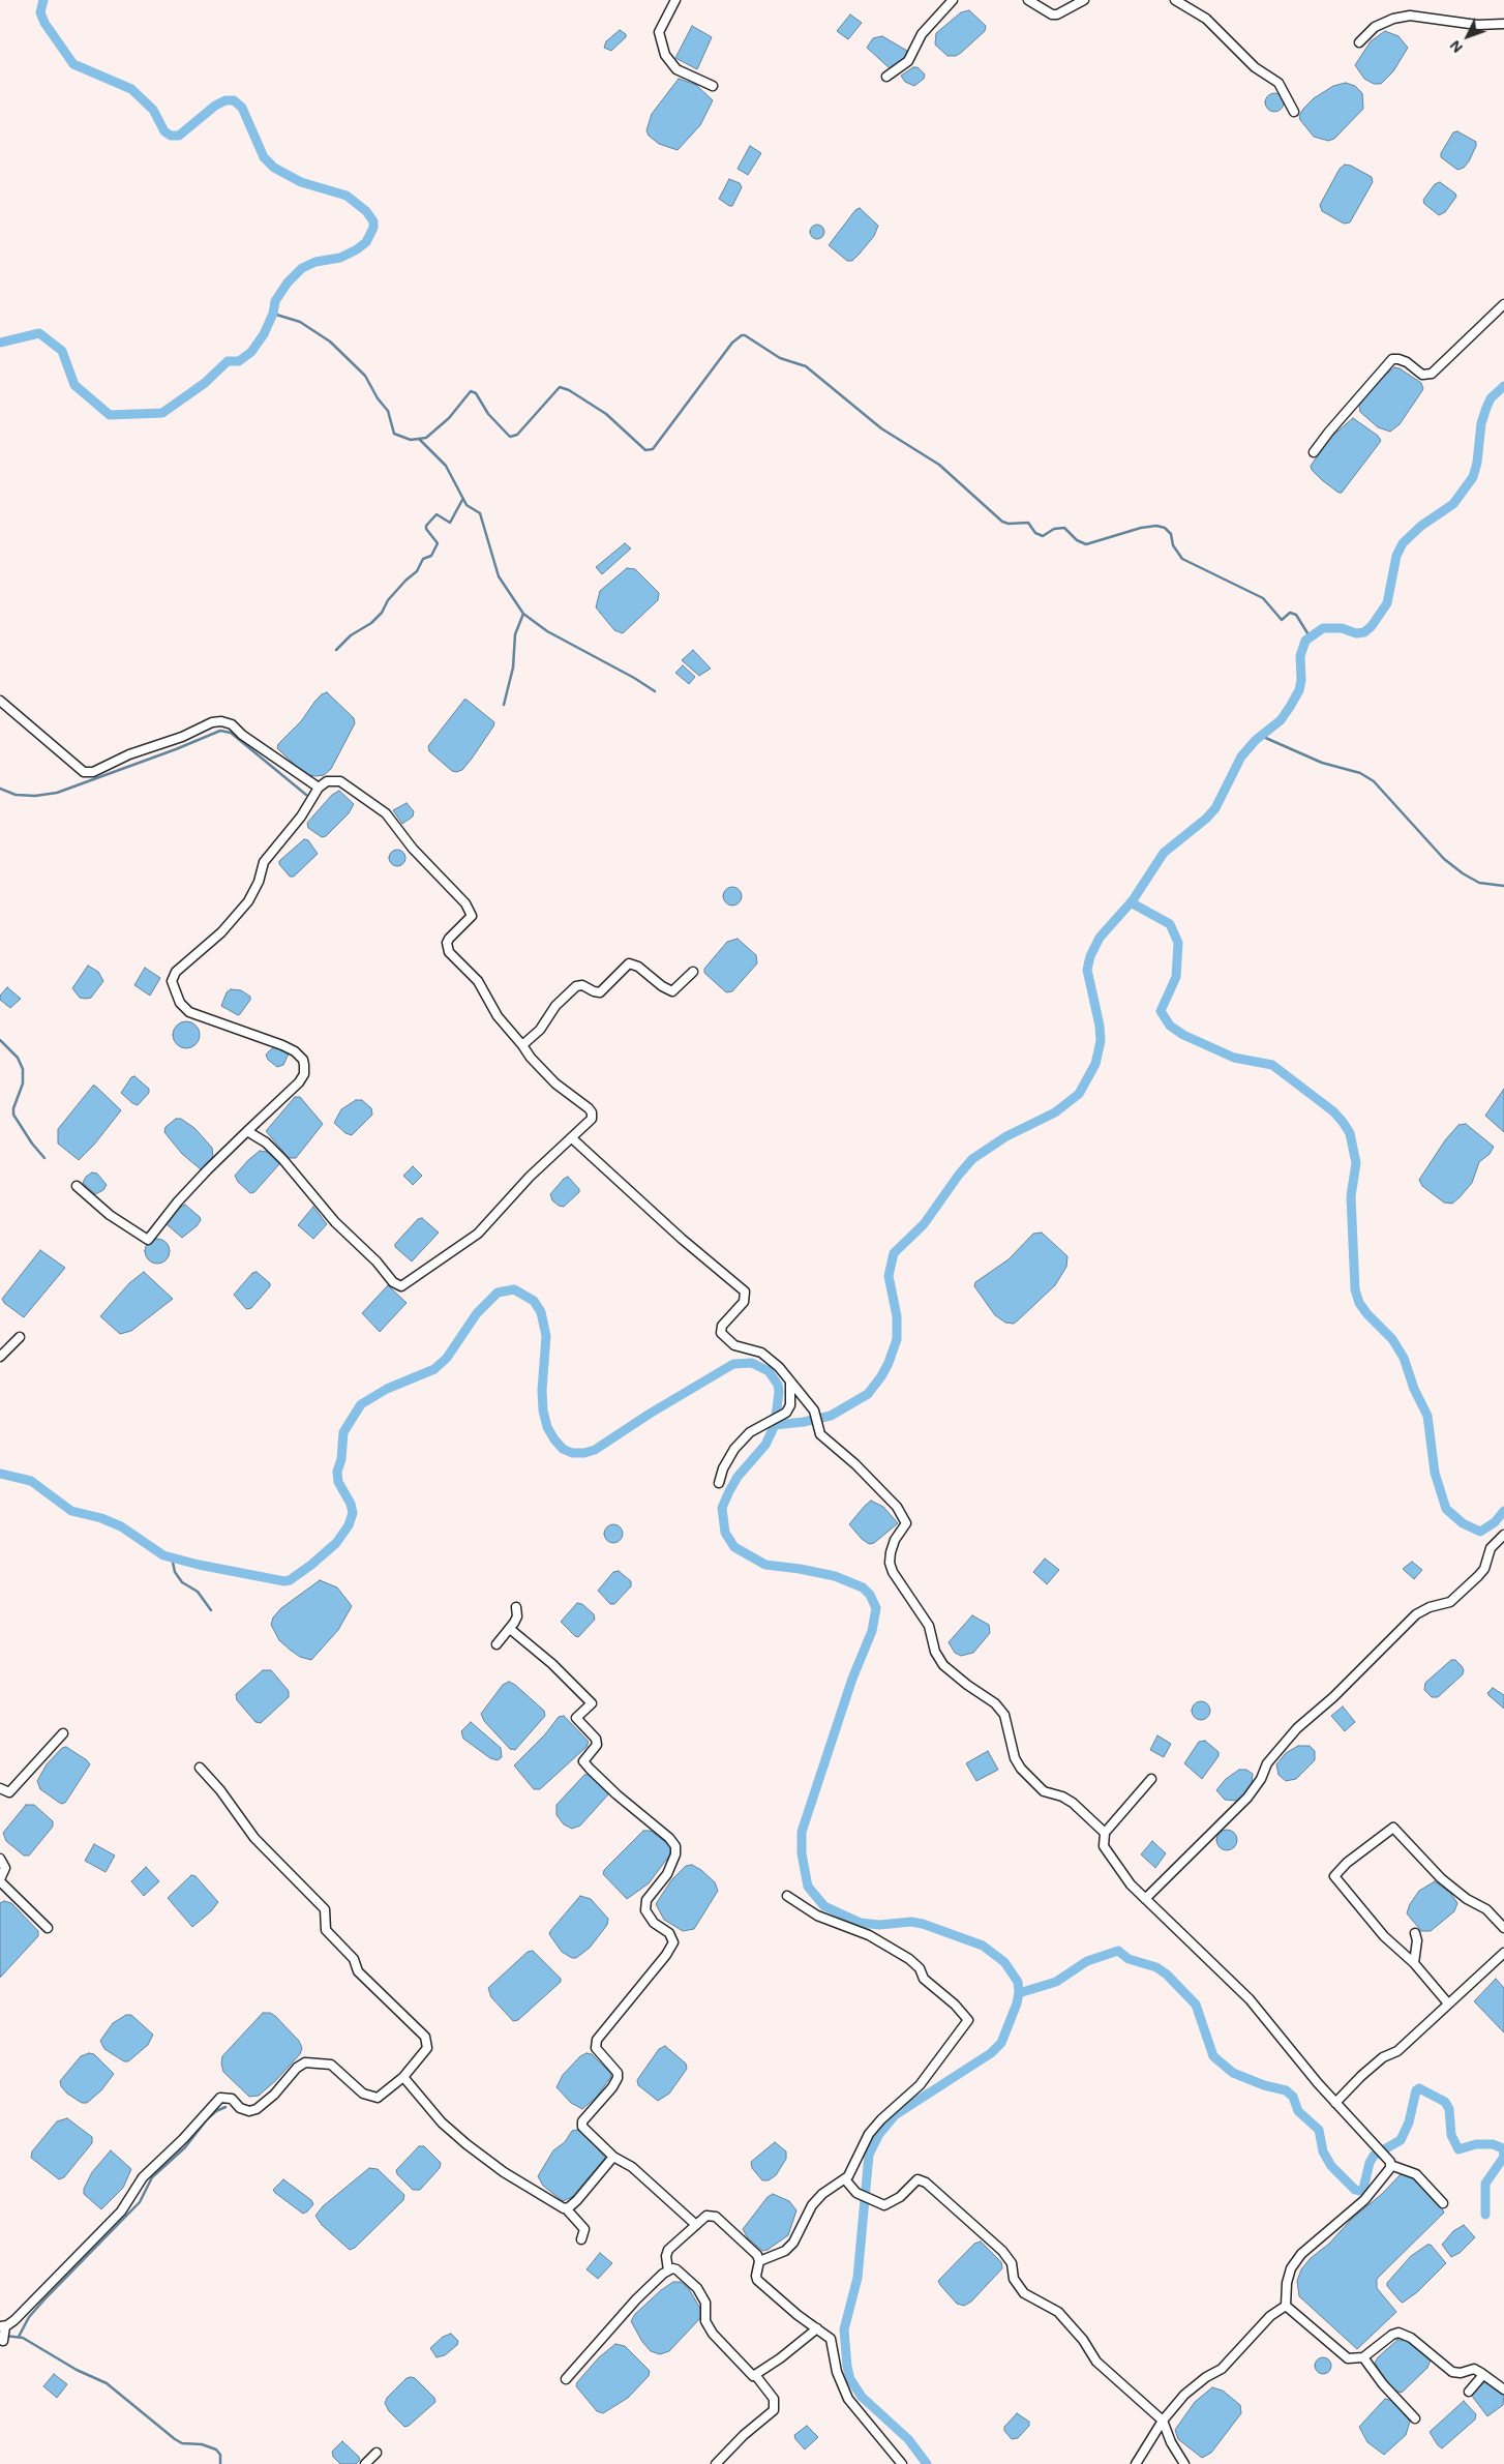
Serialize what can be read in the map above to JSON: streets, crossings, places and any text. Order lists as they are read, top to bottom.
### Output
{
  "north": "bottom left"
}
